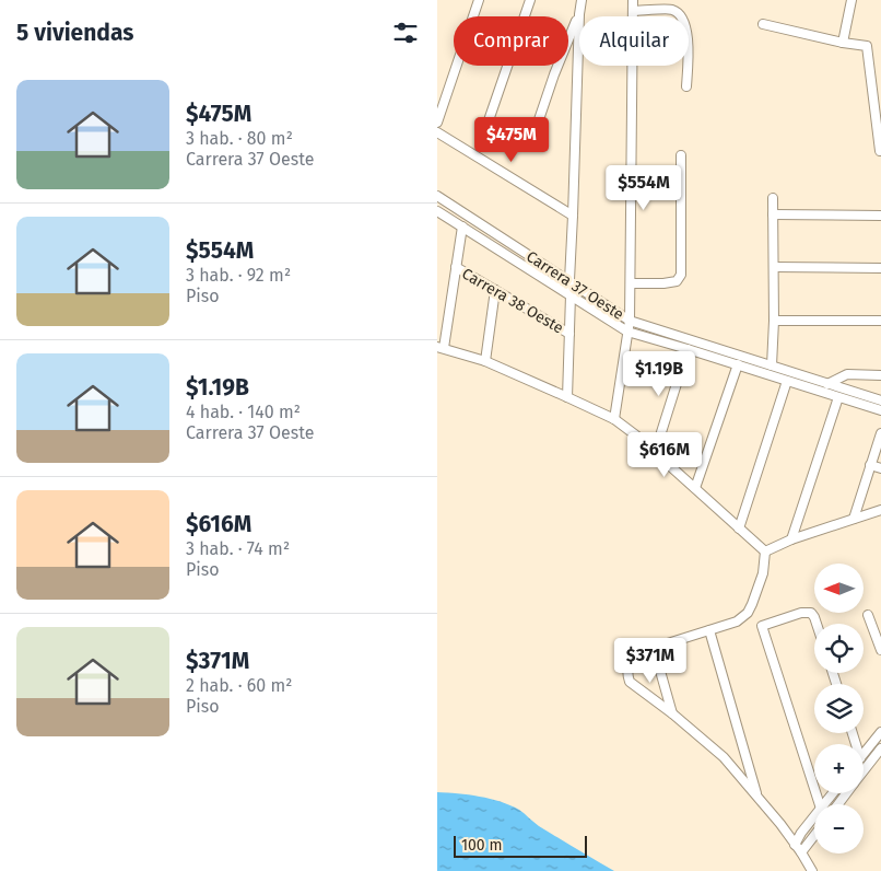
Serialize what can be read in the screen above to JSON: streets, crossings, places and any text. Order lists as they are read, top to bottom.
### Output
{
  "streets": {
    "street": ["Carrera 37 Oeste", "Carrera 38 Oeste"]
  },
  "scale_bar": "100 m",
  "north": "left",
  "page": {
    "heading": "5 viviendas",
    "chip": ["Comprar", "Alquilar"],
    "list": [
      {
        "name": "$475M",
        "note": "3 hab. · 80 m² · Carrera 37 Oeste"
      },
      {
        "name": "$554M",
        "note": "3 hab. · 92 m² · Piso"
      },
      {
        "name": "$1.19B",
        "note": "4 hab. · 140 m² · Carrera 37 Oeste"
      },
      {
        "name": "$616M",
        "note": "3 hab. · 74 m² · Piso"
      },
      {
        "name": "$371M",
        "note": "2 hab. · 60 m² · Piso"
      }
    ],
    "price": [
      "$475M",
      "$554M",
      "$1.19B",
      "$616M",
      "$371M"
    ],
    "map_buttons": ["+", "−"],
    "scale": "100 m"
  }
}
